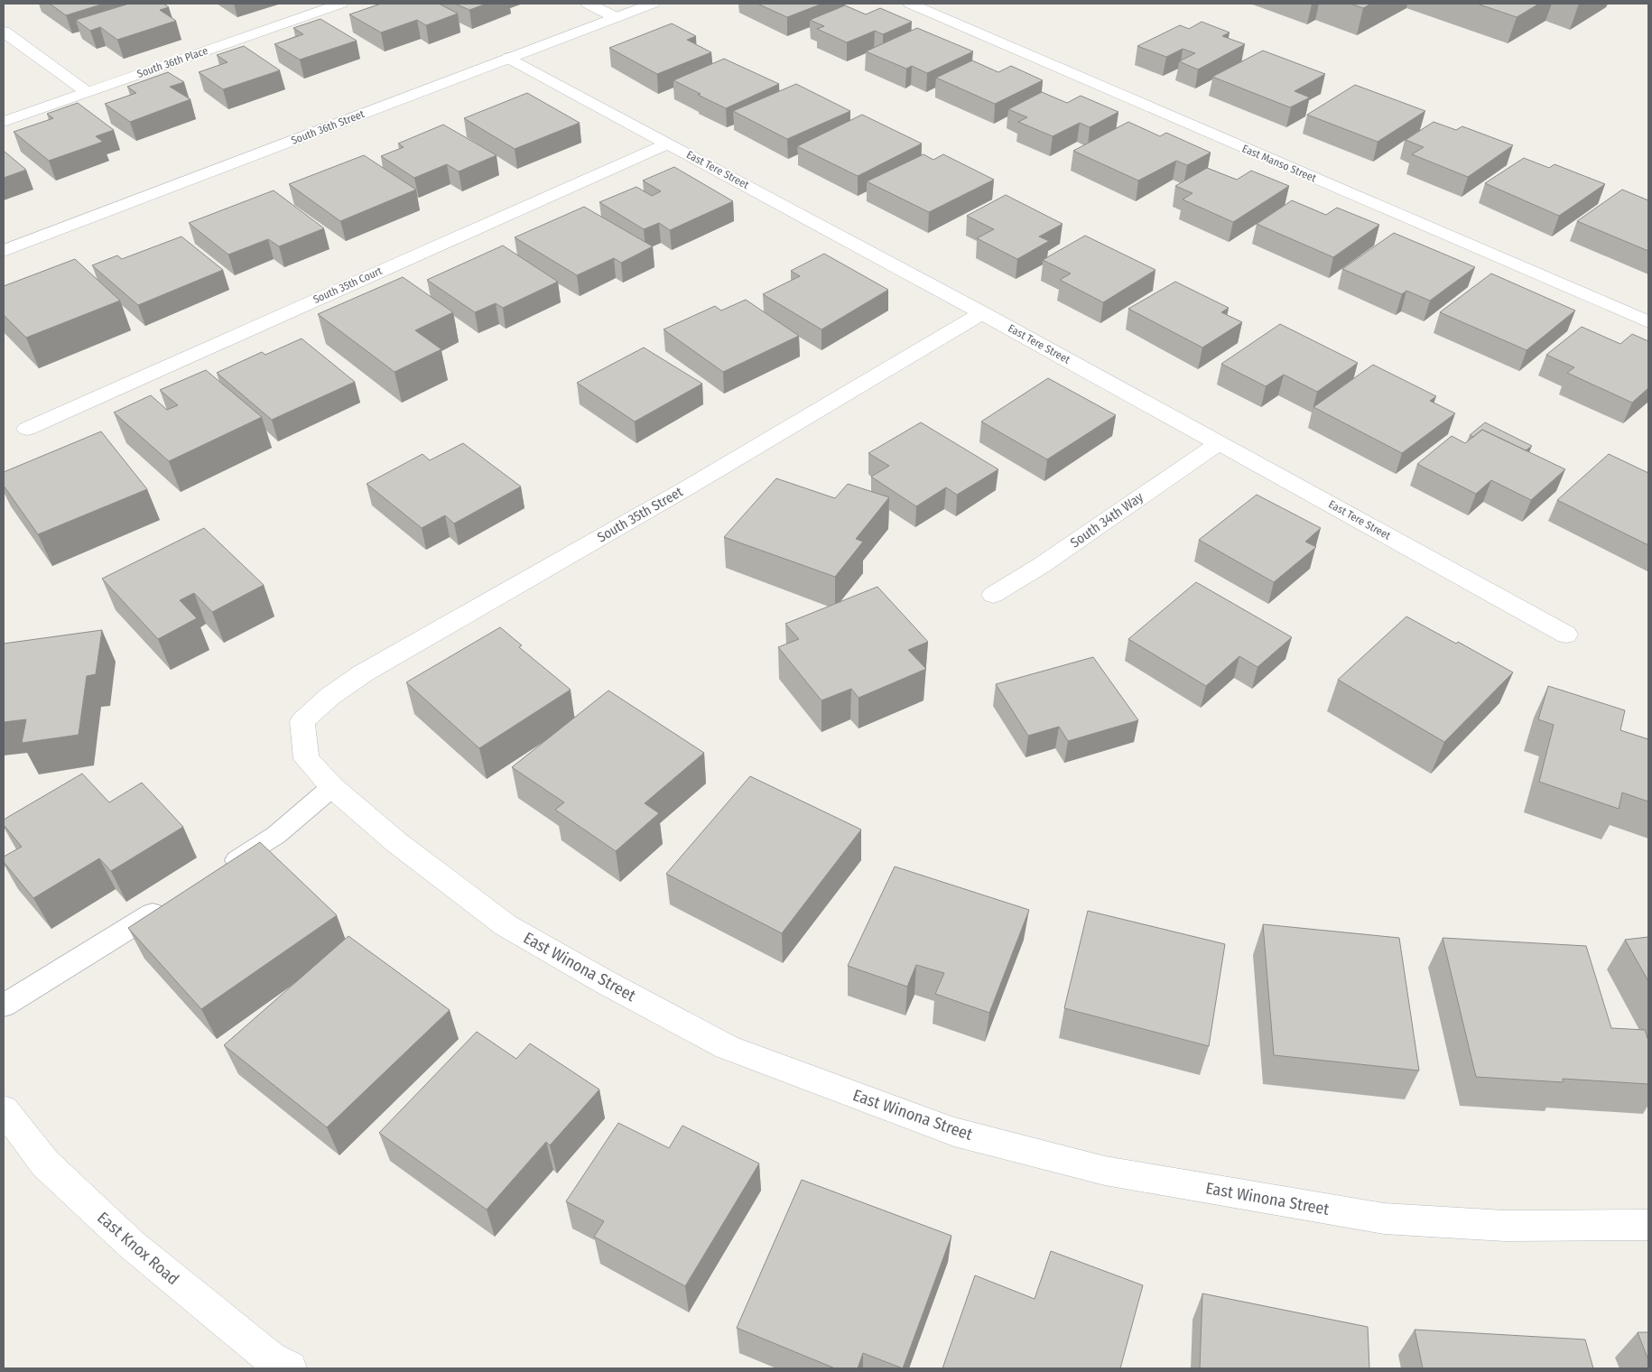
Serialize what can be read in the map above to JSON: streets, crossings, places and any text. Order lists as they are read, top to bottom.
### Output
{
  "streets": {
    "street": [
      "South 36th Place",
      "South 36th Street",
      "East Manso Street",
      "East Tere Street",
      "South 35th Court",
      "South 35th Street",
      "South 34th Way",
      "East Winona Street",
      "East Knox Road"
    ]
  },
  "crossings": [
    ["South 36th Street", "East Tere Street"],
    ["East Tere Street", "South 35th Court"],
    ["East Tere Street", "South 35th Street"],
    ["East Tere Street", "South 34th Way"],
    ["South 35th Street", "East Winona Street"]
  ]
}
